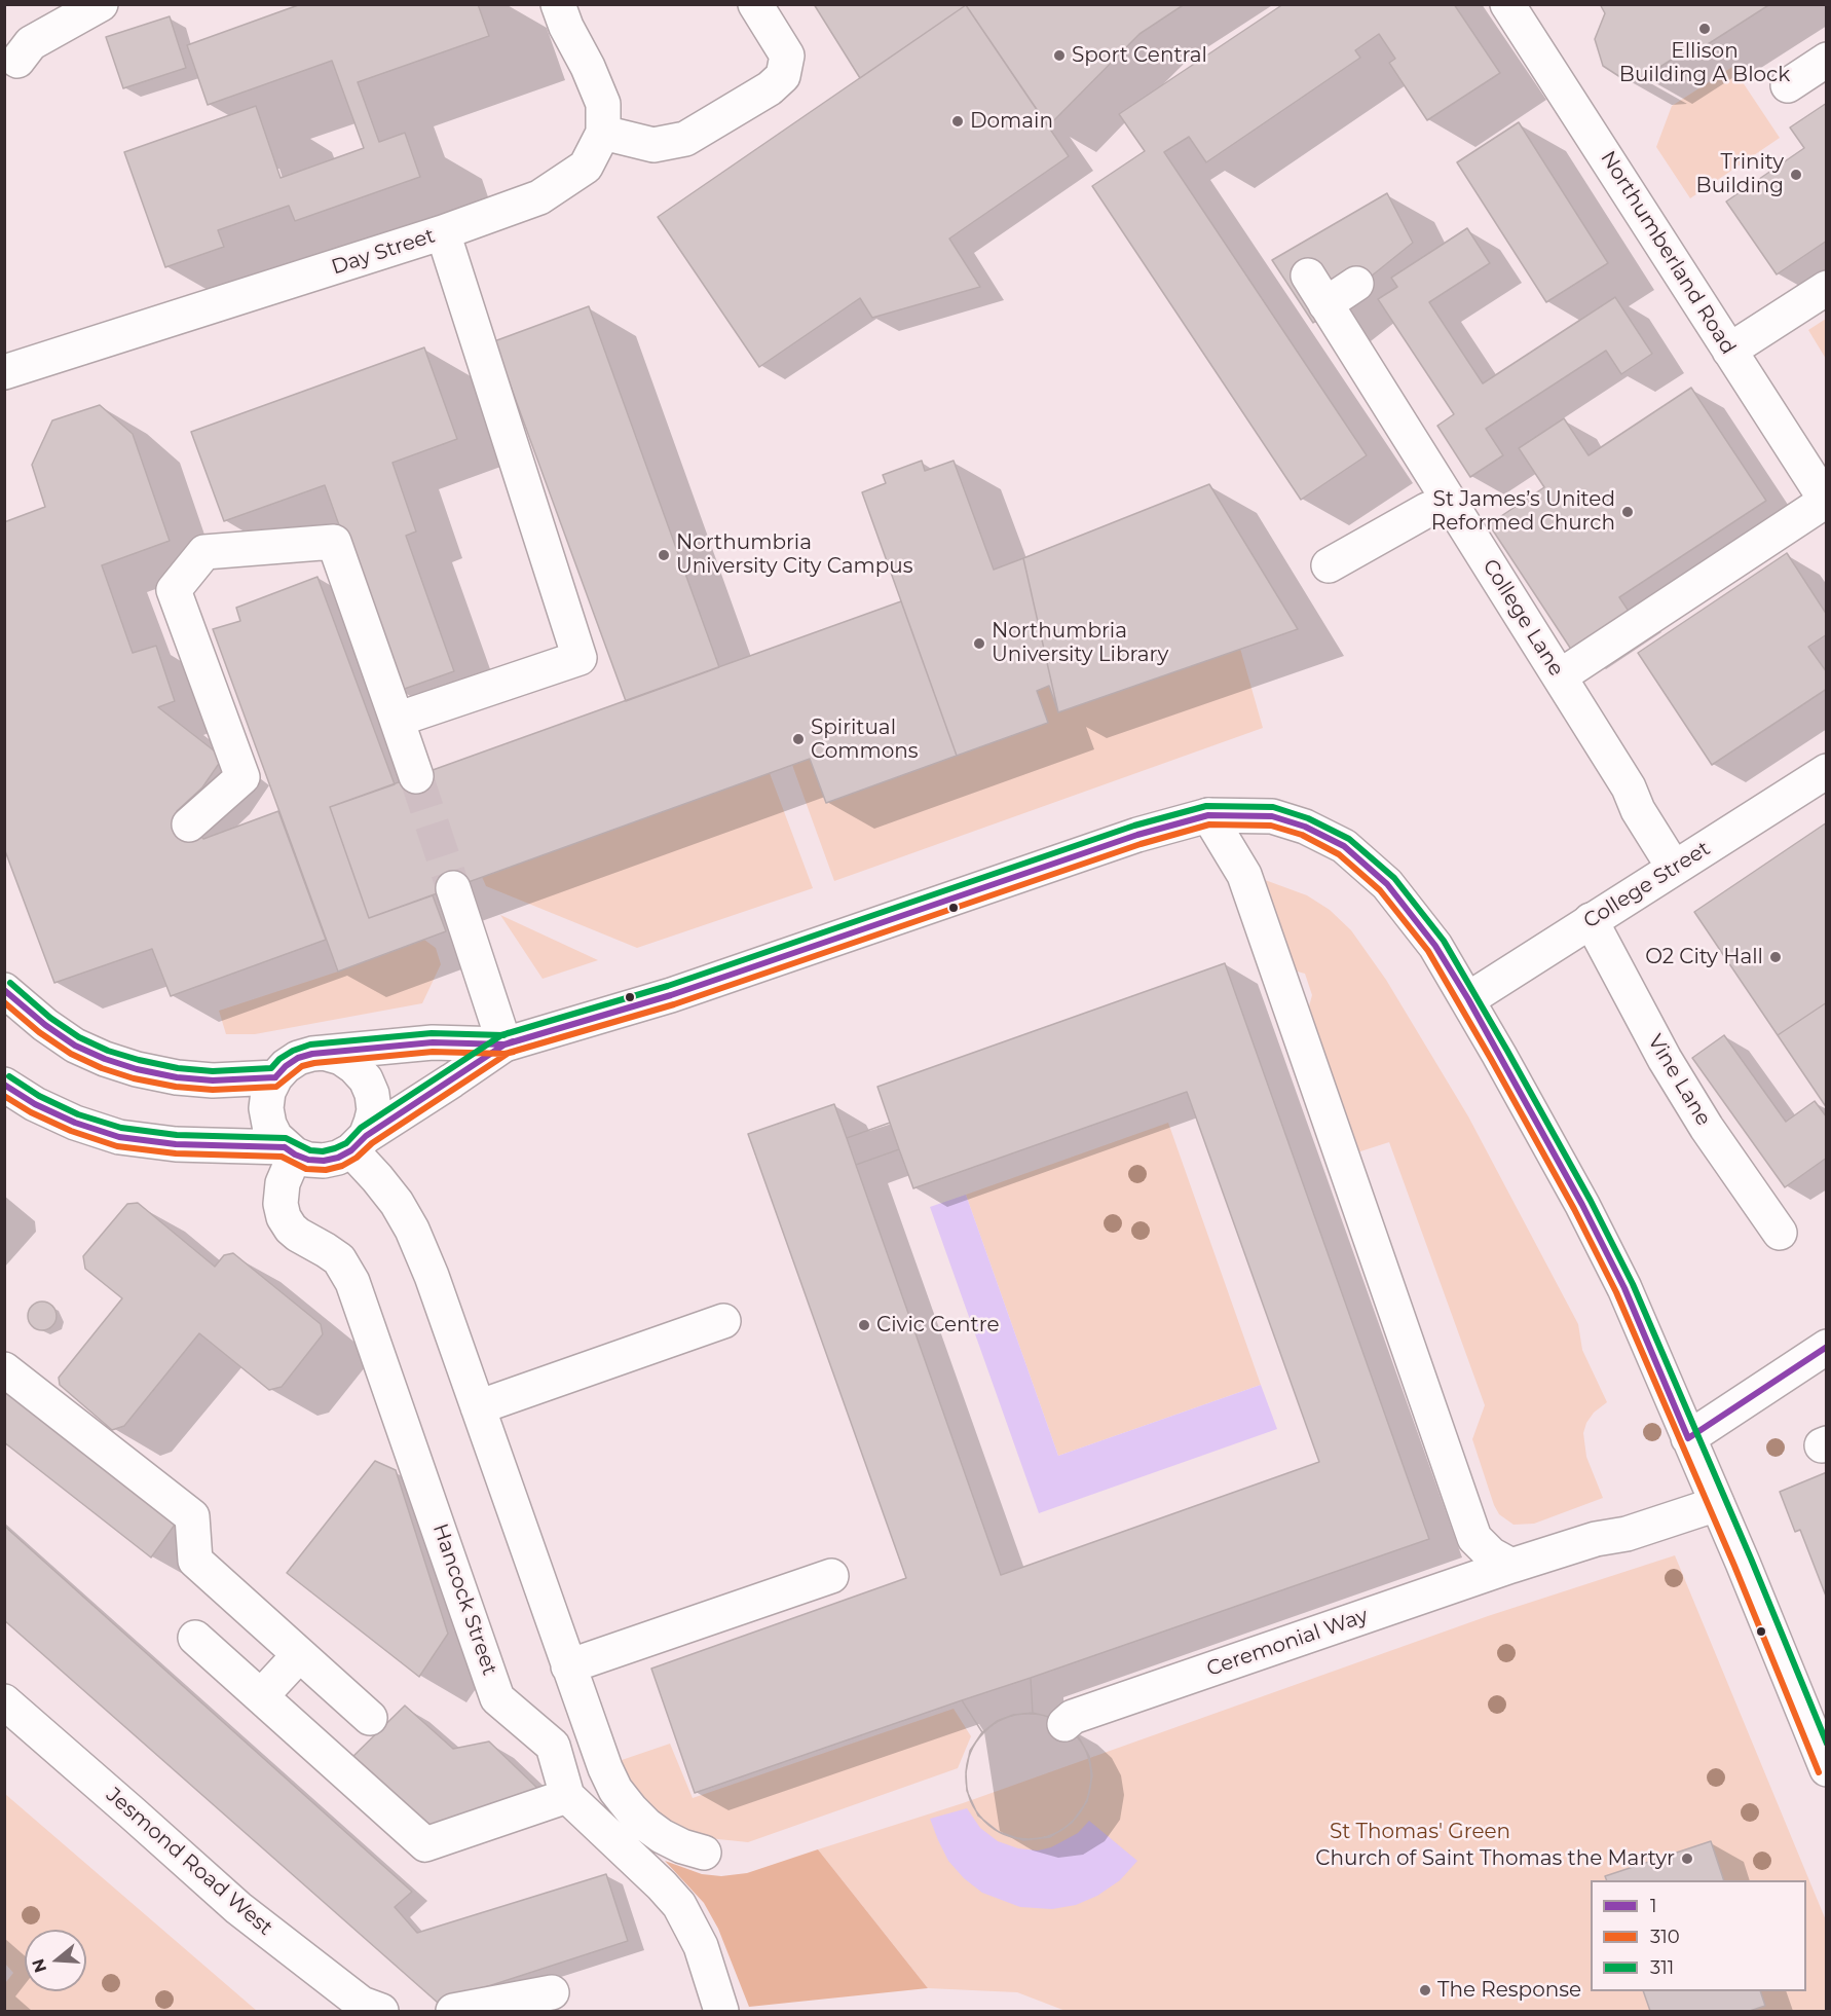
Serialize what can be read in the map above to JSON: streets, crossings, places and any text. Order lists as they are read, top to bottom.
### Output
{
  "streets": {
    "main road": [
      "Day Street",
      "Northumberland Road",
      "College Lane",
      "College Street",
      "Vine Lane",
      "Hancock Street",
      "Ceremonial Way",
      "Jesmond Road West"
    ]
  },
  "crossings": [
    ["College Lane", "College Street"],
    ["College Street", "Vine Lane"]
  ],
  "parks": ["St Thomas' Green"],
  "places": [
    "Ellison Building A Block",
    "Sport Central",
    "Domain",
    "Trinity Building",
    "St James’s United Reformed Church",
    "Northumbria University City Campus",
    "Northumbria University Library",
    "Spiritual Commons",
    "O2 City Hall",
    "Civic Centre",
    "Church of Saint Thomas the Martyr",
    "The Response"
  ],
  "lines": ["transit line 311", "transit line 1", "transit line 310"],
  "legend": ["1", "310", "311"],
  "north": "left"
}
